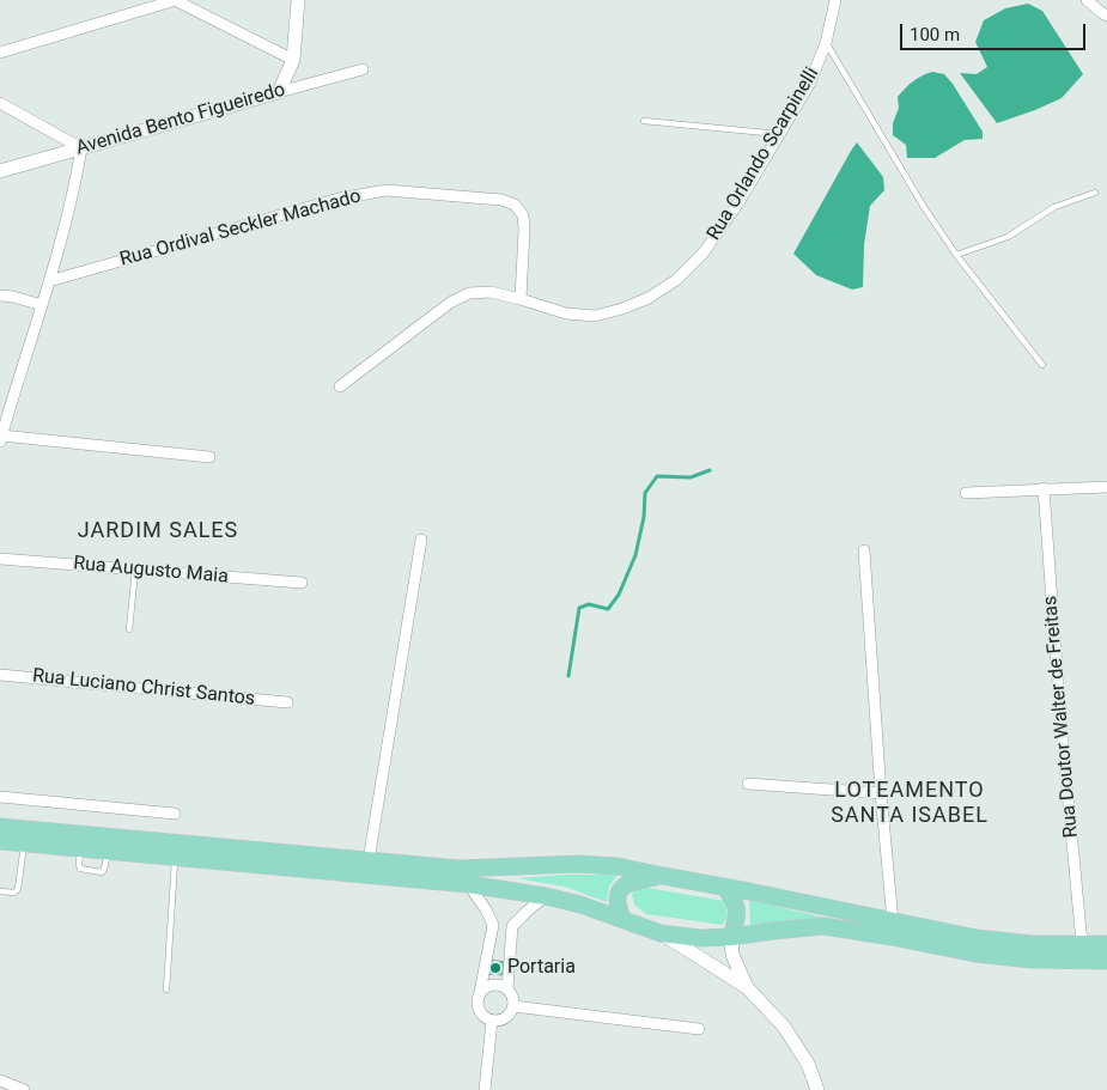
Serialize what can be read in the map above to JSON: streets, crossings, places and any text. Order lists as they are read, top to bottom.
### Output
{
  "streets": {
    "street": [
      "Avenida Bento Figueiredo",
      "Rua Orlando Scarpinelli",
      "Rua Ordival Seckler Machado",
      "Rua Augusto Maia",
      "Rua Luciano Christ Santos",
      "Rua Doutor Walter de Freitas"
    ]
  },
  "crossings": [
    ["Rua Orlando Scarpinelli", "Rua Ordival Seckler Machado"]
  ],
  "districts": ["JARDIM SALES", "LOTEAMENTO SANTA ISABEL"],
  "places": ["Portaria"],
  "scale_bar": "100 m"
}
